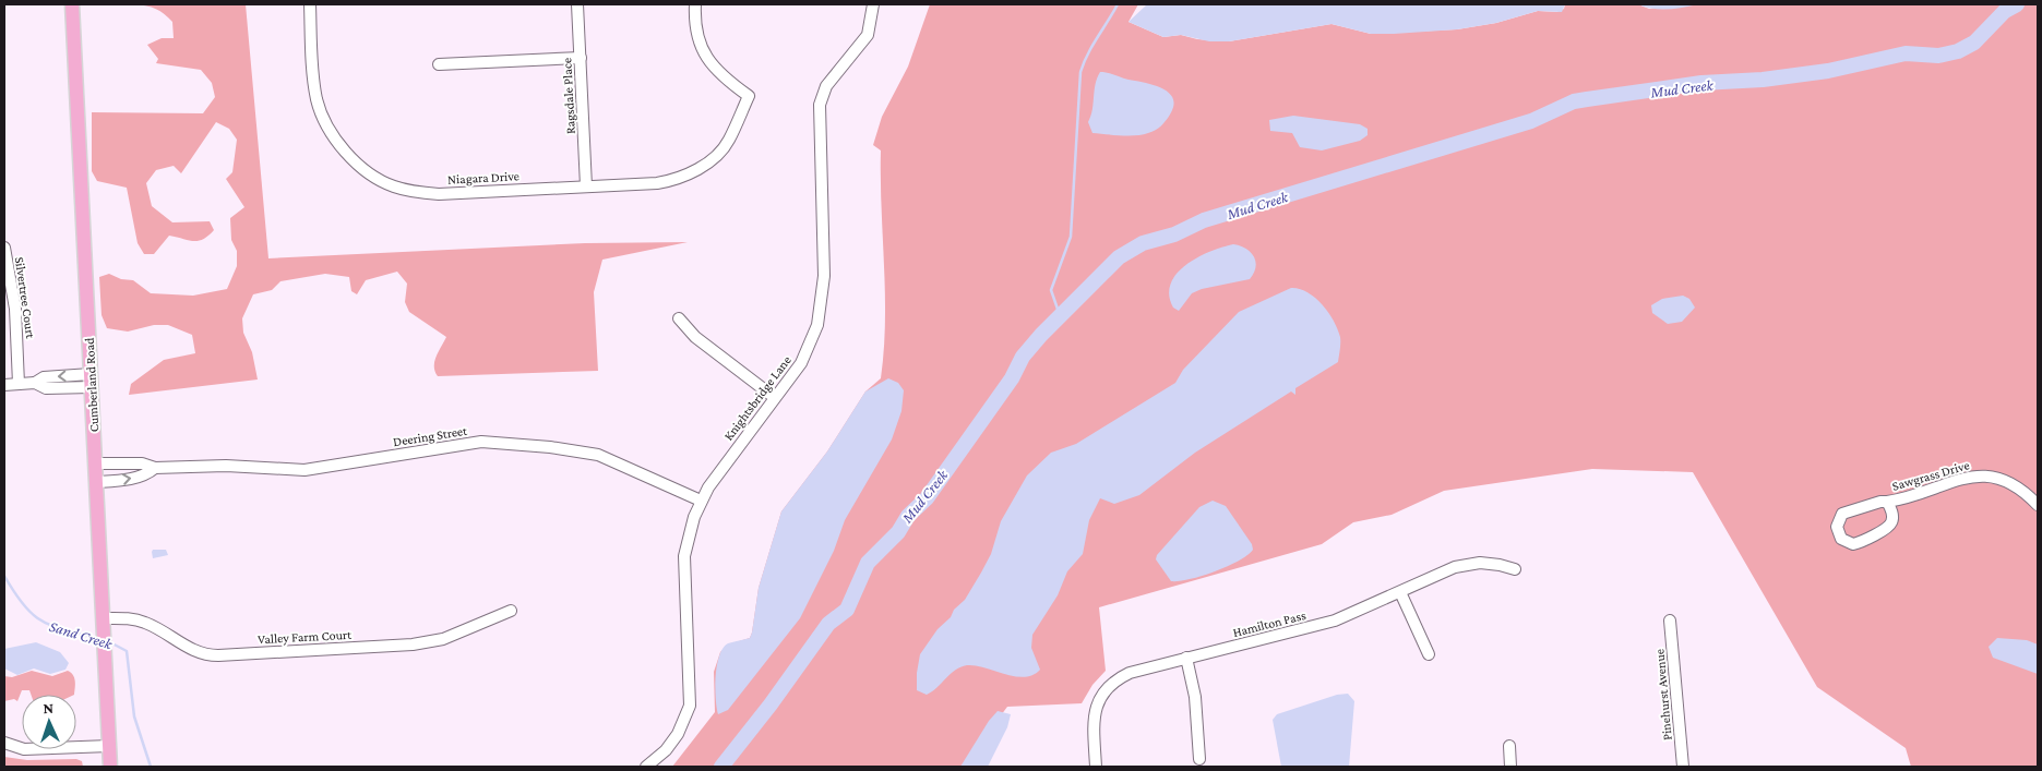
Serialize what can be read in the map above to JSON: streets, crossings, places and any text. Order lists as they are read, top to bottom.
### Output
{
  "streets": {
    "main road": ["Cumberland Road"],
    "street": [
      "Ragsdale Place",
      "Niagara Drive",
      "Silvertree Court",
      "Knightsbridge Lane",
      "Deering Street",
      "Sawgrass Drive",
      "Hamilton Pass",
      "Valley Farm Court",
      "Pinehurst Avenue"
    ]
  },
  "crossings": [
    ["Ragsdale Place", "Niagara Drive"],
    ["Cumberland Road", "Deering Street"],
    ["Cumberland Road", "Valley Farm Court"],
    ["Knightsbridge Lane", "Deering Street"]
  ],
  "water": ["Mud Creek", "Sand Creek"],
  "north": "top"
}
